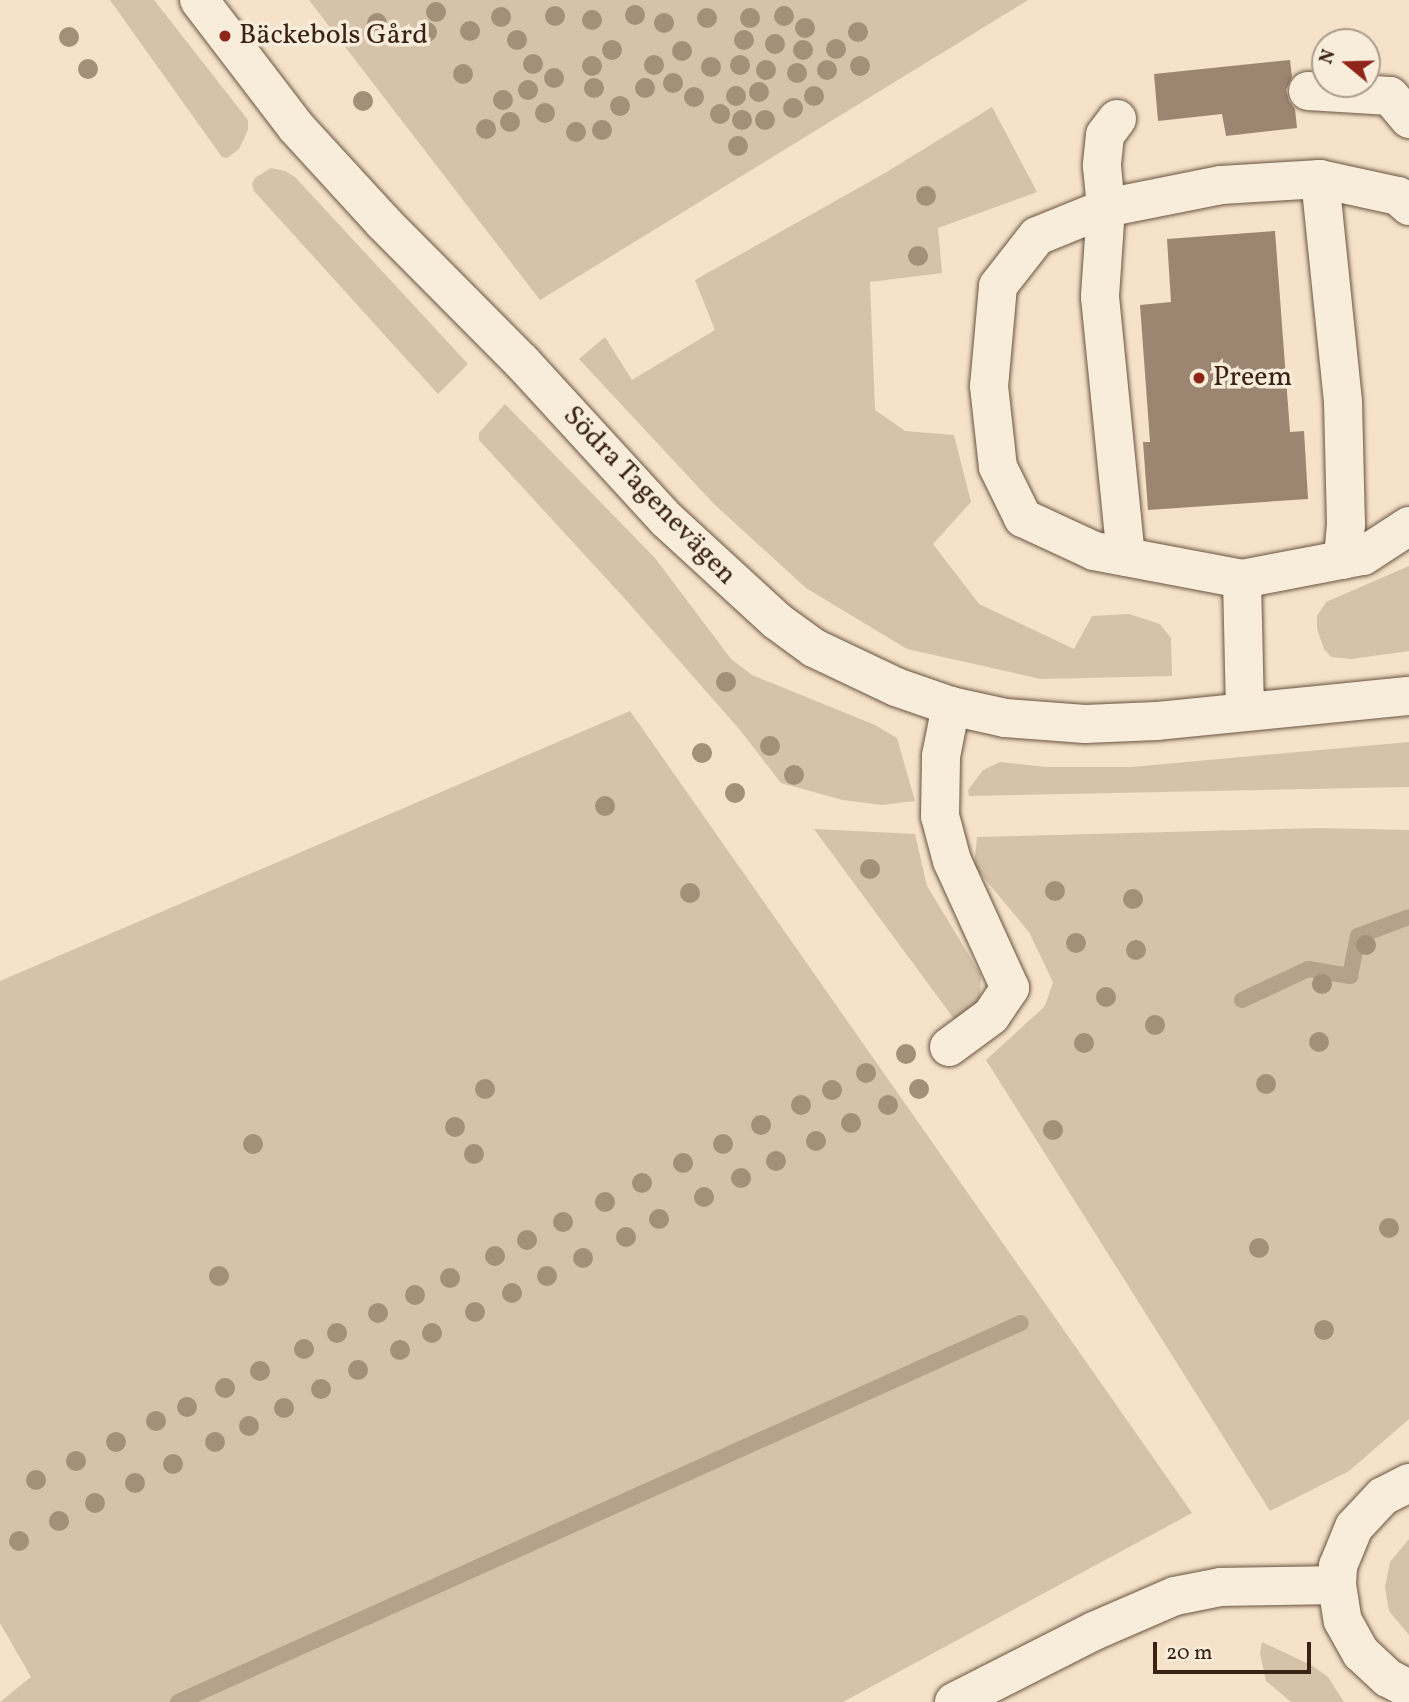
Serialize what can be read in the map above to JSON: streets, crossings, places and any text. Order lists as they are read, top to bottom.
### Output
{
  "streets": {
    "street": ["Södra Tagenevägen"]
  },
  "places": ["Bäckebols Gård", "Preem"],
  "scale_bar": "20 m",
  "north": "left"
}
